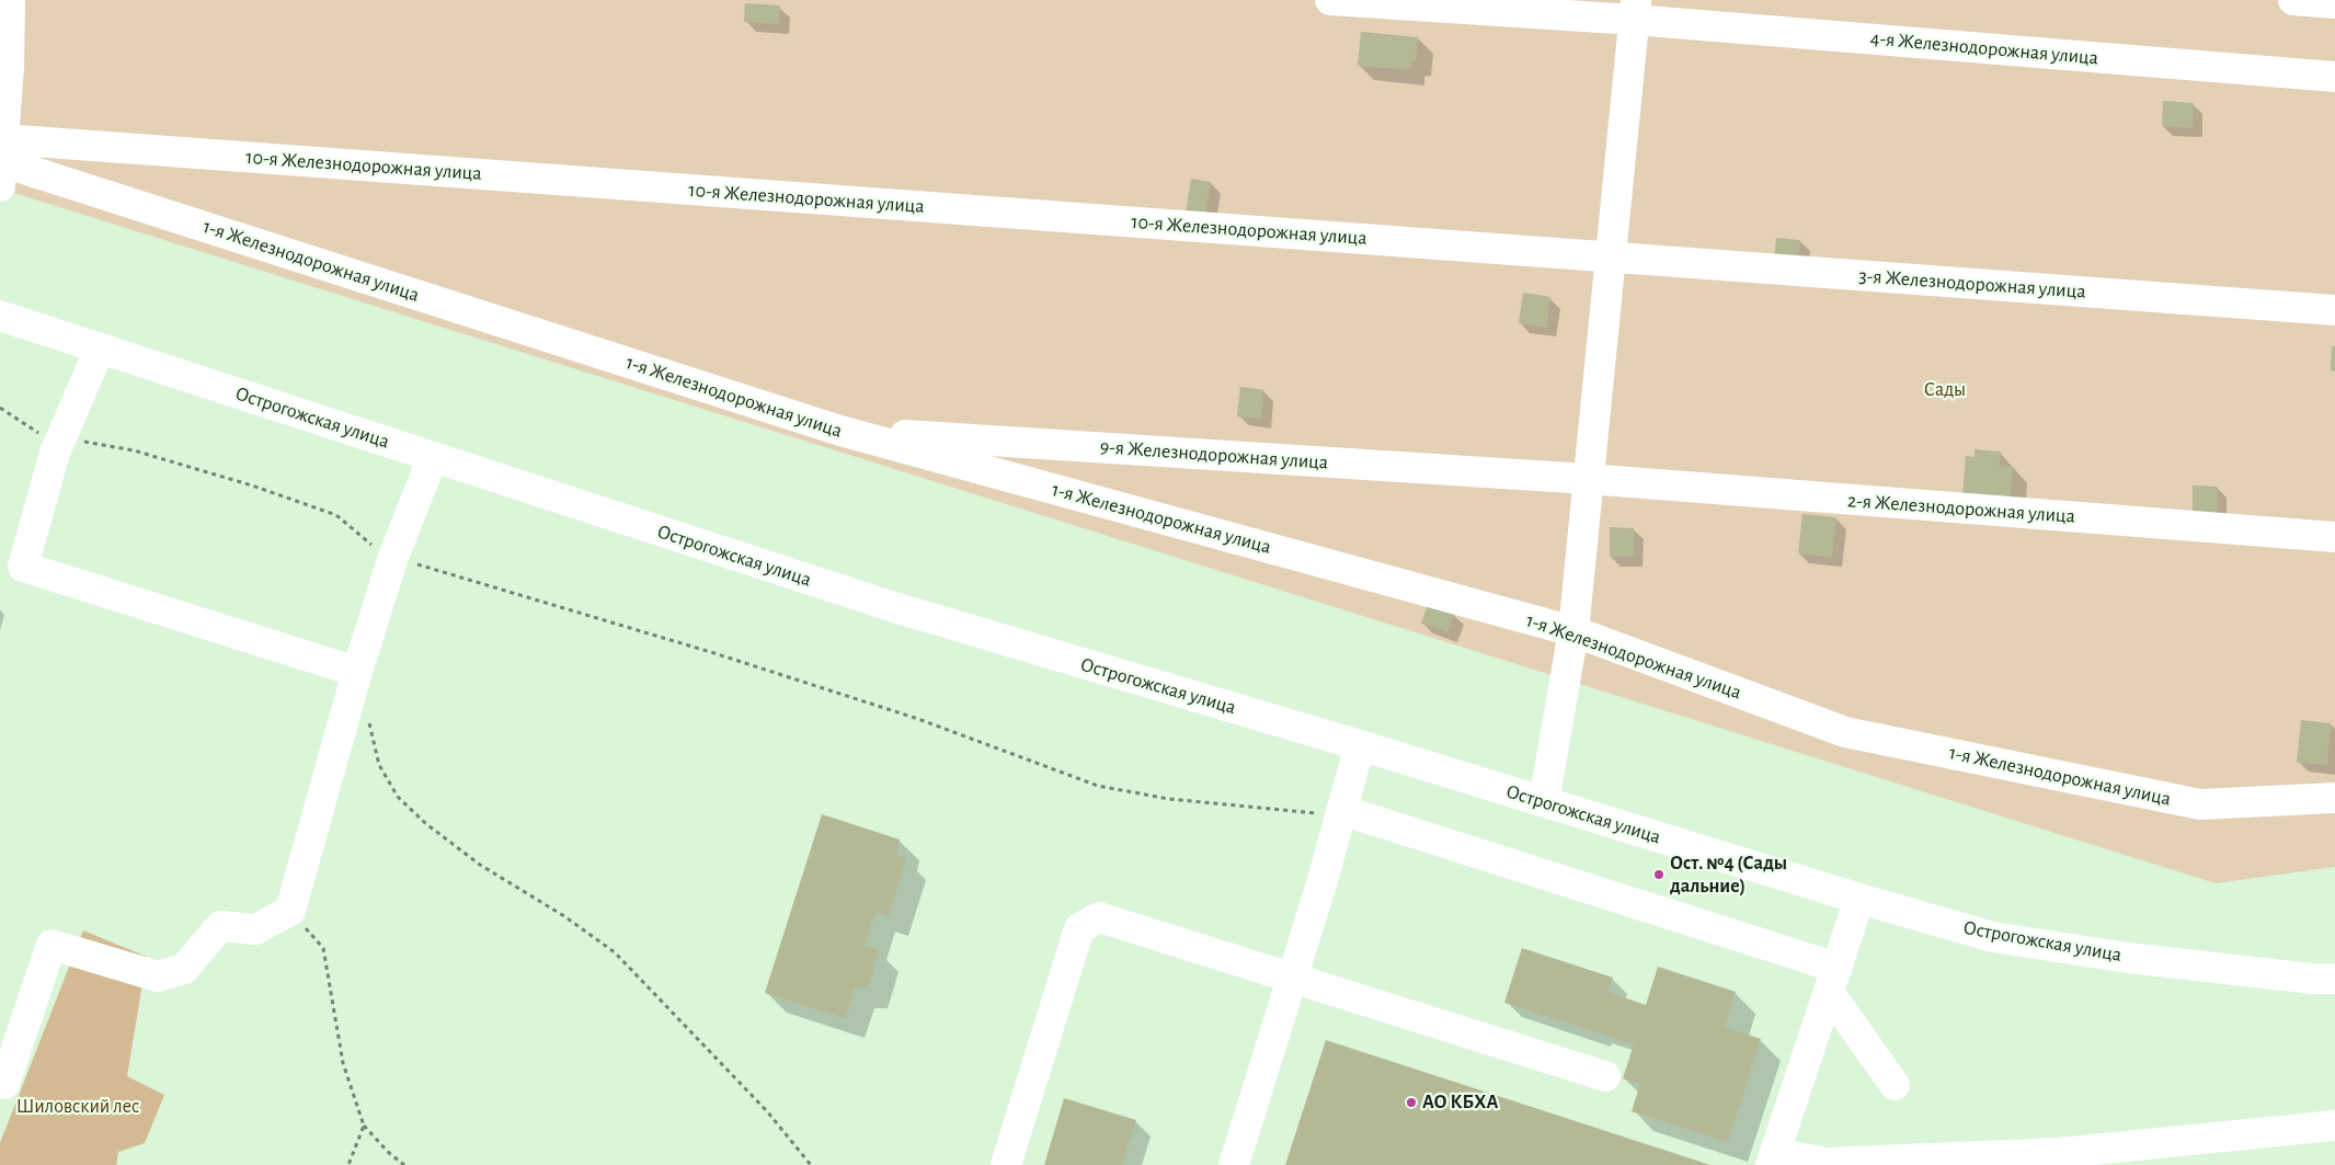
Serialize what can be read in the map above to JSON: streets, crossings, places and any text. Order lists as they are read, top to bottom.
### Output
{
  "streets": {
    "street": [
      "4-я Железнодорожная улица",
      "10-я Железнодорожная улица",
      "1-я Железнодорожная улица",
      "3-я Железнодорожная улица",
      "Острогожская улица",
      "9-я Железнодорожная улица",
      "2-я Железнодорожная улица"
    ]
  },
  "crossings": [
    ["10-я Железнодорожная улица", "1-я Железнодорожная улица"],
    ["10-я Железнодорожная улица", "3-я Железнодорожная улица"],
    ["1-я Железнодорожная улица", "9-я Железнодорожная улица"],
    ["9-я Железнодорожная улица", "2-я Железнодорожная улица"]
  ],
  "parks": ["Сады", "Шиловский лес"],
  "places": ["Ост. №4 (Сады дальние)", "АО КБХА"]
}
